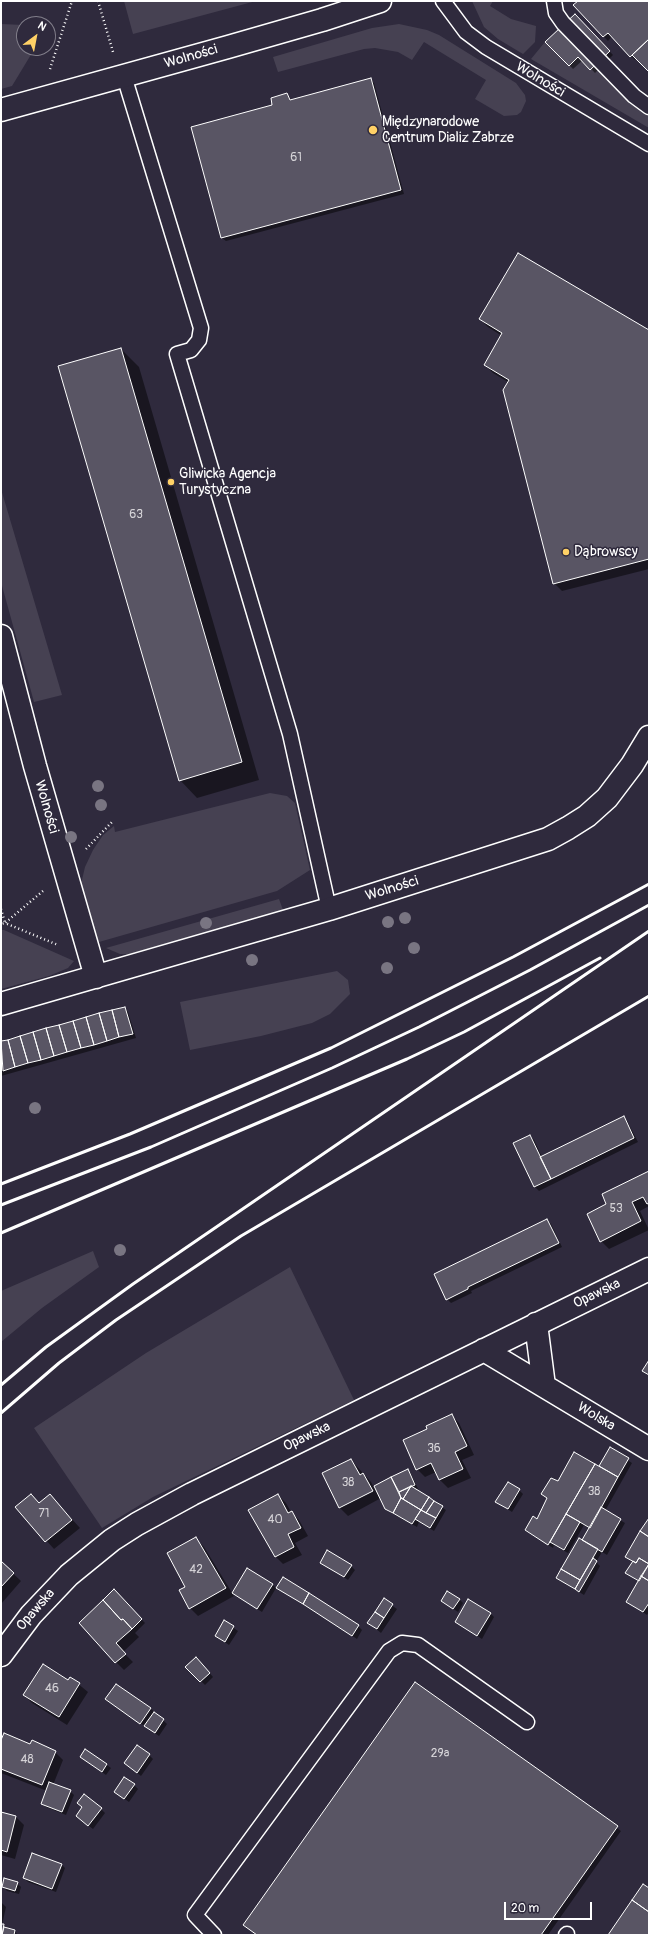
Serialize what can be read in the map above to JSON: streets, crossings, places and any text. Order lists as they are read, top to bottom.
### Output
{
  "streets": {
    "street": ["Wolności", "Opawska", "Wolska"]
  },
  "crossings": [
    ["Opawska", "Wolska"]
  ],
  "places": ["Międzynarodowe Centrum Dializ Zabrze", "Gliwicka Agencja Turystyczna", "Dąbrowscy"],
  "house_numbers": [
    "61",
    "63",
    "53",
    "36",
    "38",
    "38",
    "71",
    "40",
    "42",
    "46",
    "29a",
    "48"
  ],
  "scale_bar": "20 m",
  "north": "top right"
}
